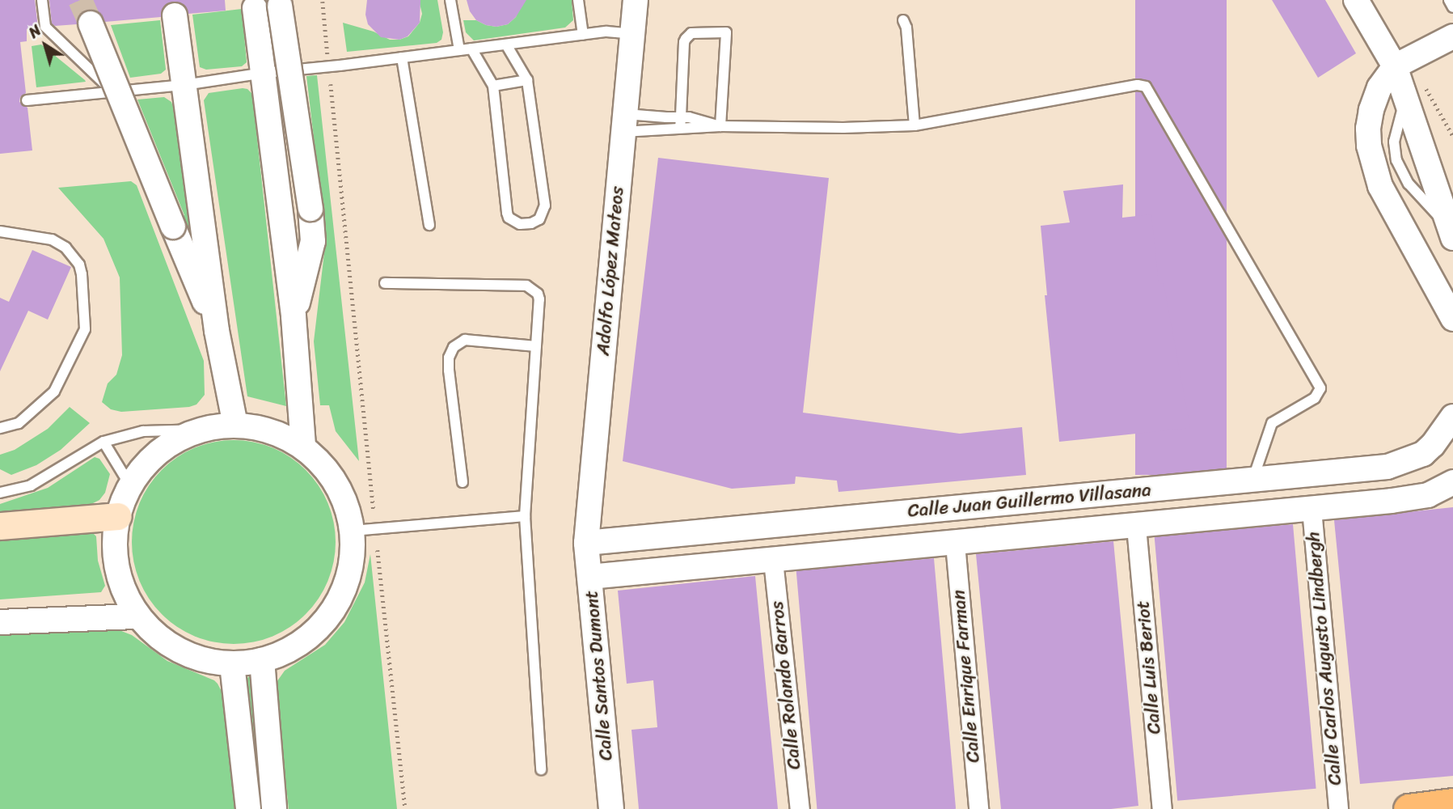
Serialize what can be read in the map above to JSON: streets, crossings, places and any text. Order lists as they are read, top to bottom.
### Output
{
  "streets": {
    "street": [
      "Adolfo López Mateos",
      "Calle Juan Guillermo Villasana",
      "Calle Carlos Augusto Lindbergh",
      "Calle Luis Beriot",
      "Calle Santos Dumont",
      "Calle Enrique Farman",
      "Calle Rolando Garros"
    ]
  },
  "crossings": [
    ["Adolfo López Mateos", "Calle Juan Guillermo Villasana"],
    ["Adolfo López Mateos", "Calle Santos Dumont"],
    ["Calle Juan Guillermo Villasana", "Calle Carlos Augusto Lindbergh"],
    ["Calle Juan Guillermo Villasana", "Calle Luis Beriot"],
    ["Calle Juan Guillermo Villasana", "Calle Santos Dumont"],
    ["Calle Juan Guillermo Villasana", "Calle Enrique Farman"],
    ["Calle Juan Guillermo Villasana", "Calle Rolando Garros"]
  ],
  "north": "top left"
}
